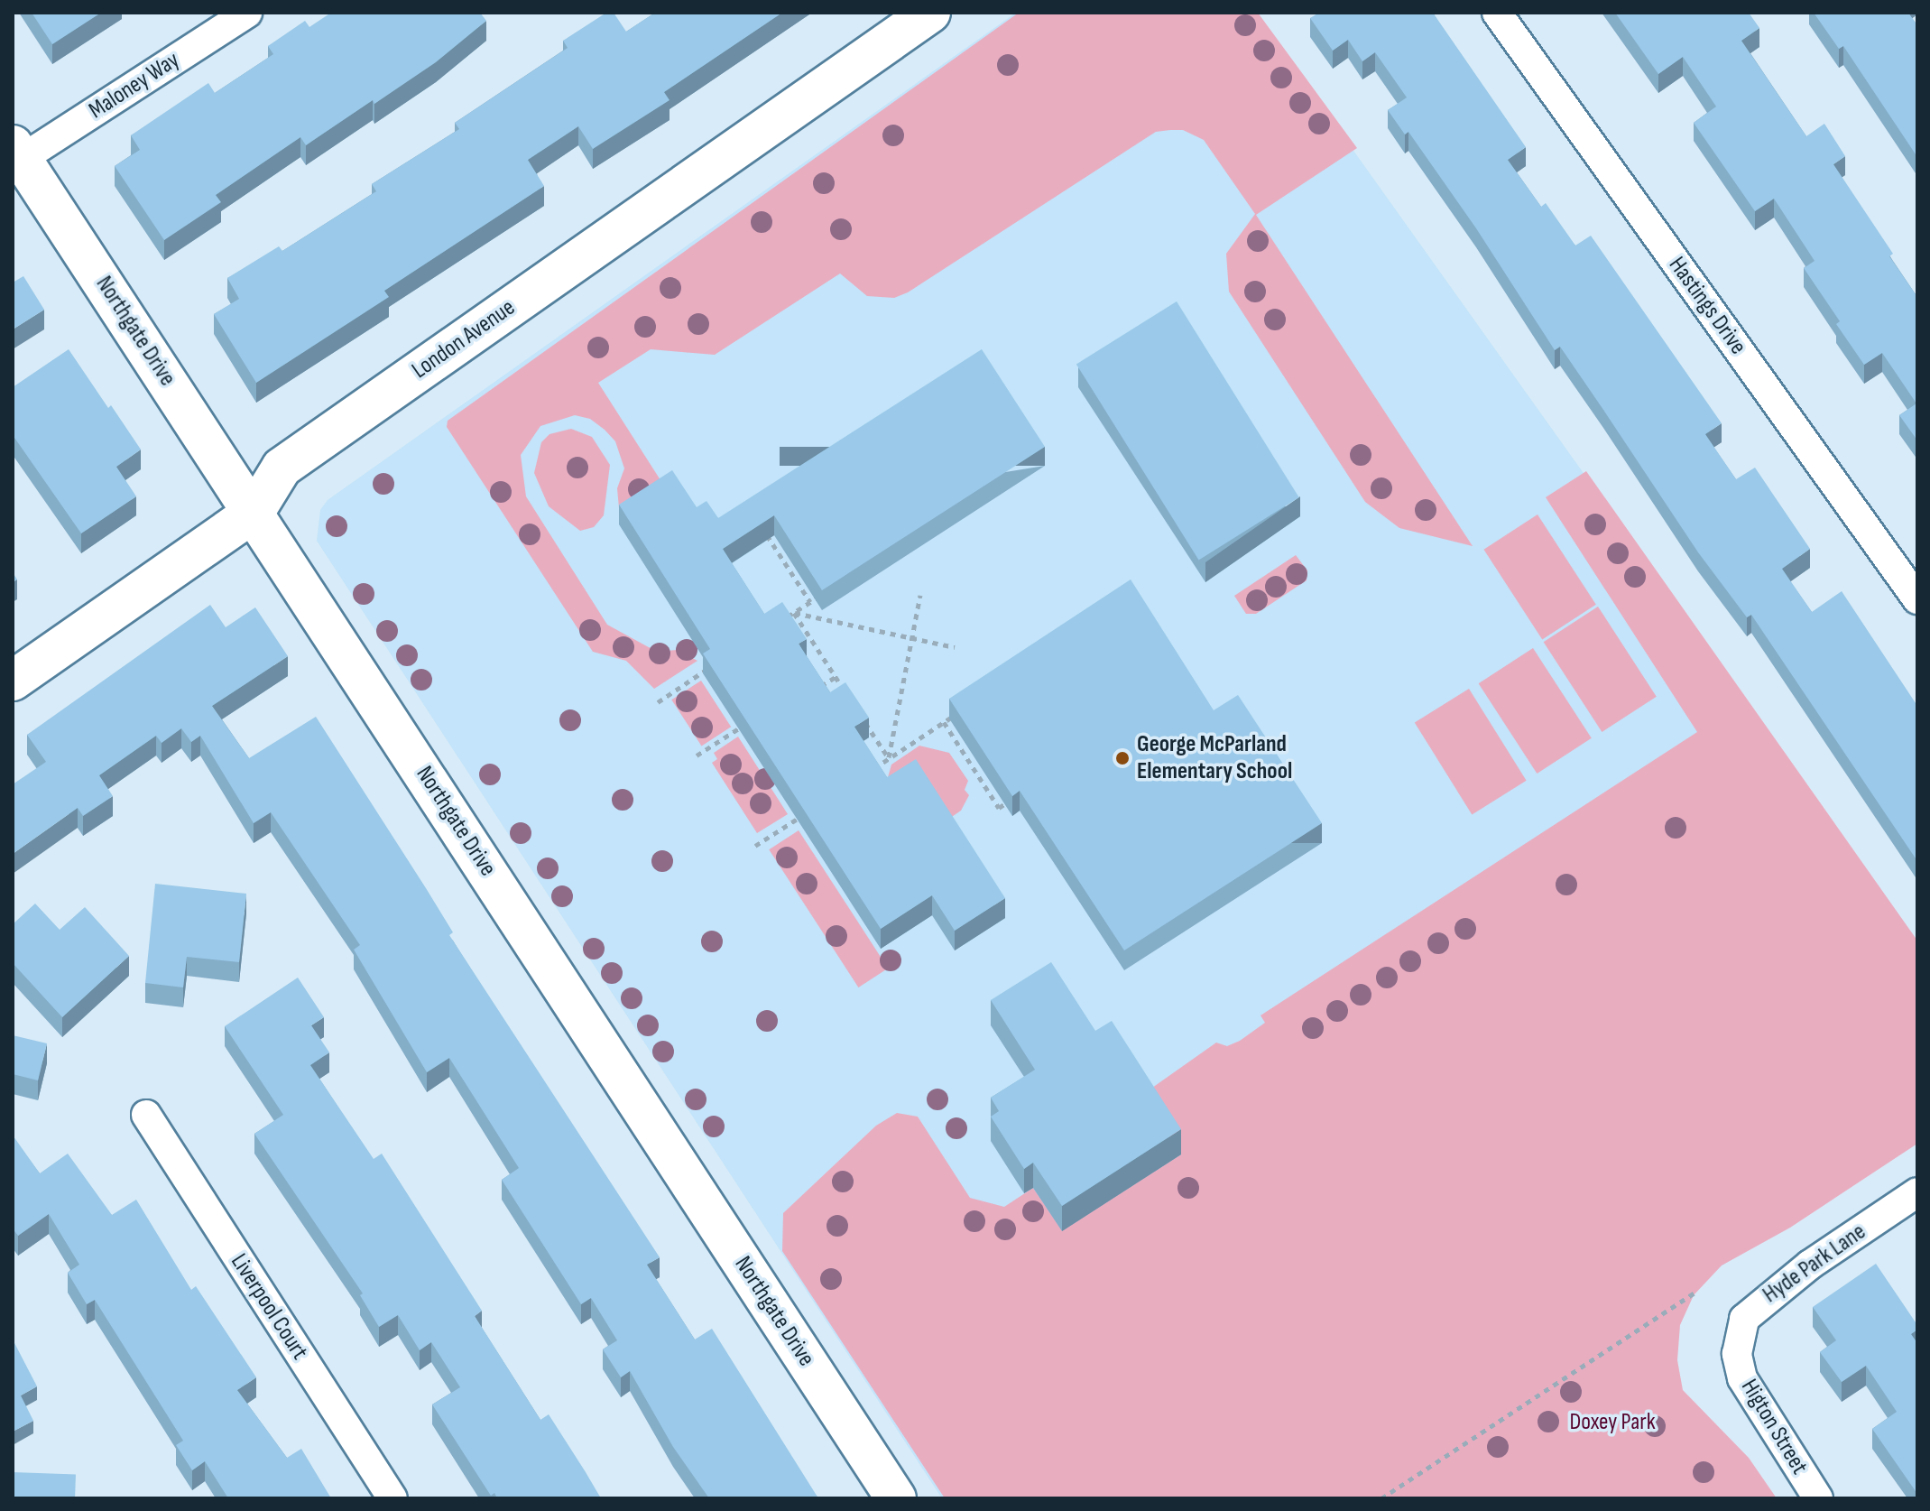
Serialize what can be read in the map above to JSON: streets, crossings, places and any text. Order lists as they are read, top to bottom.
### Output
{
  "streets": {
    "street": [
      "Maloney Way",
      "Hastings Drive",
      "Northgate Drive",
      "London Avenue",
      "Hyde Park Lane",
      "Liverpool Court",
      "Higton Street"
    ]
  },
  "crossings": [
    ["Maloney Way", "Northgate Drive"],
    ["Northgate Drive", "London Avenue"],
    ["Hyde Park Lane", "Higton Street"]
  ],
  "parks": ["Doxey Park"],
  "places": ["George McParland Elementary School"]
}
